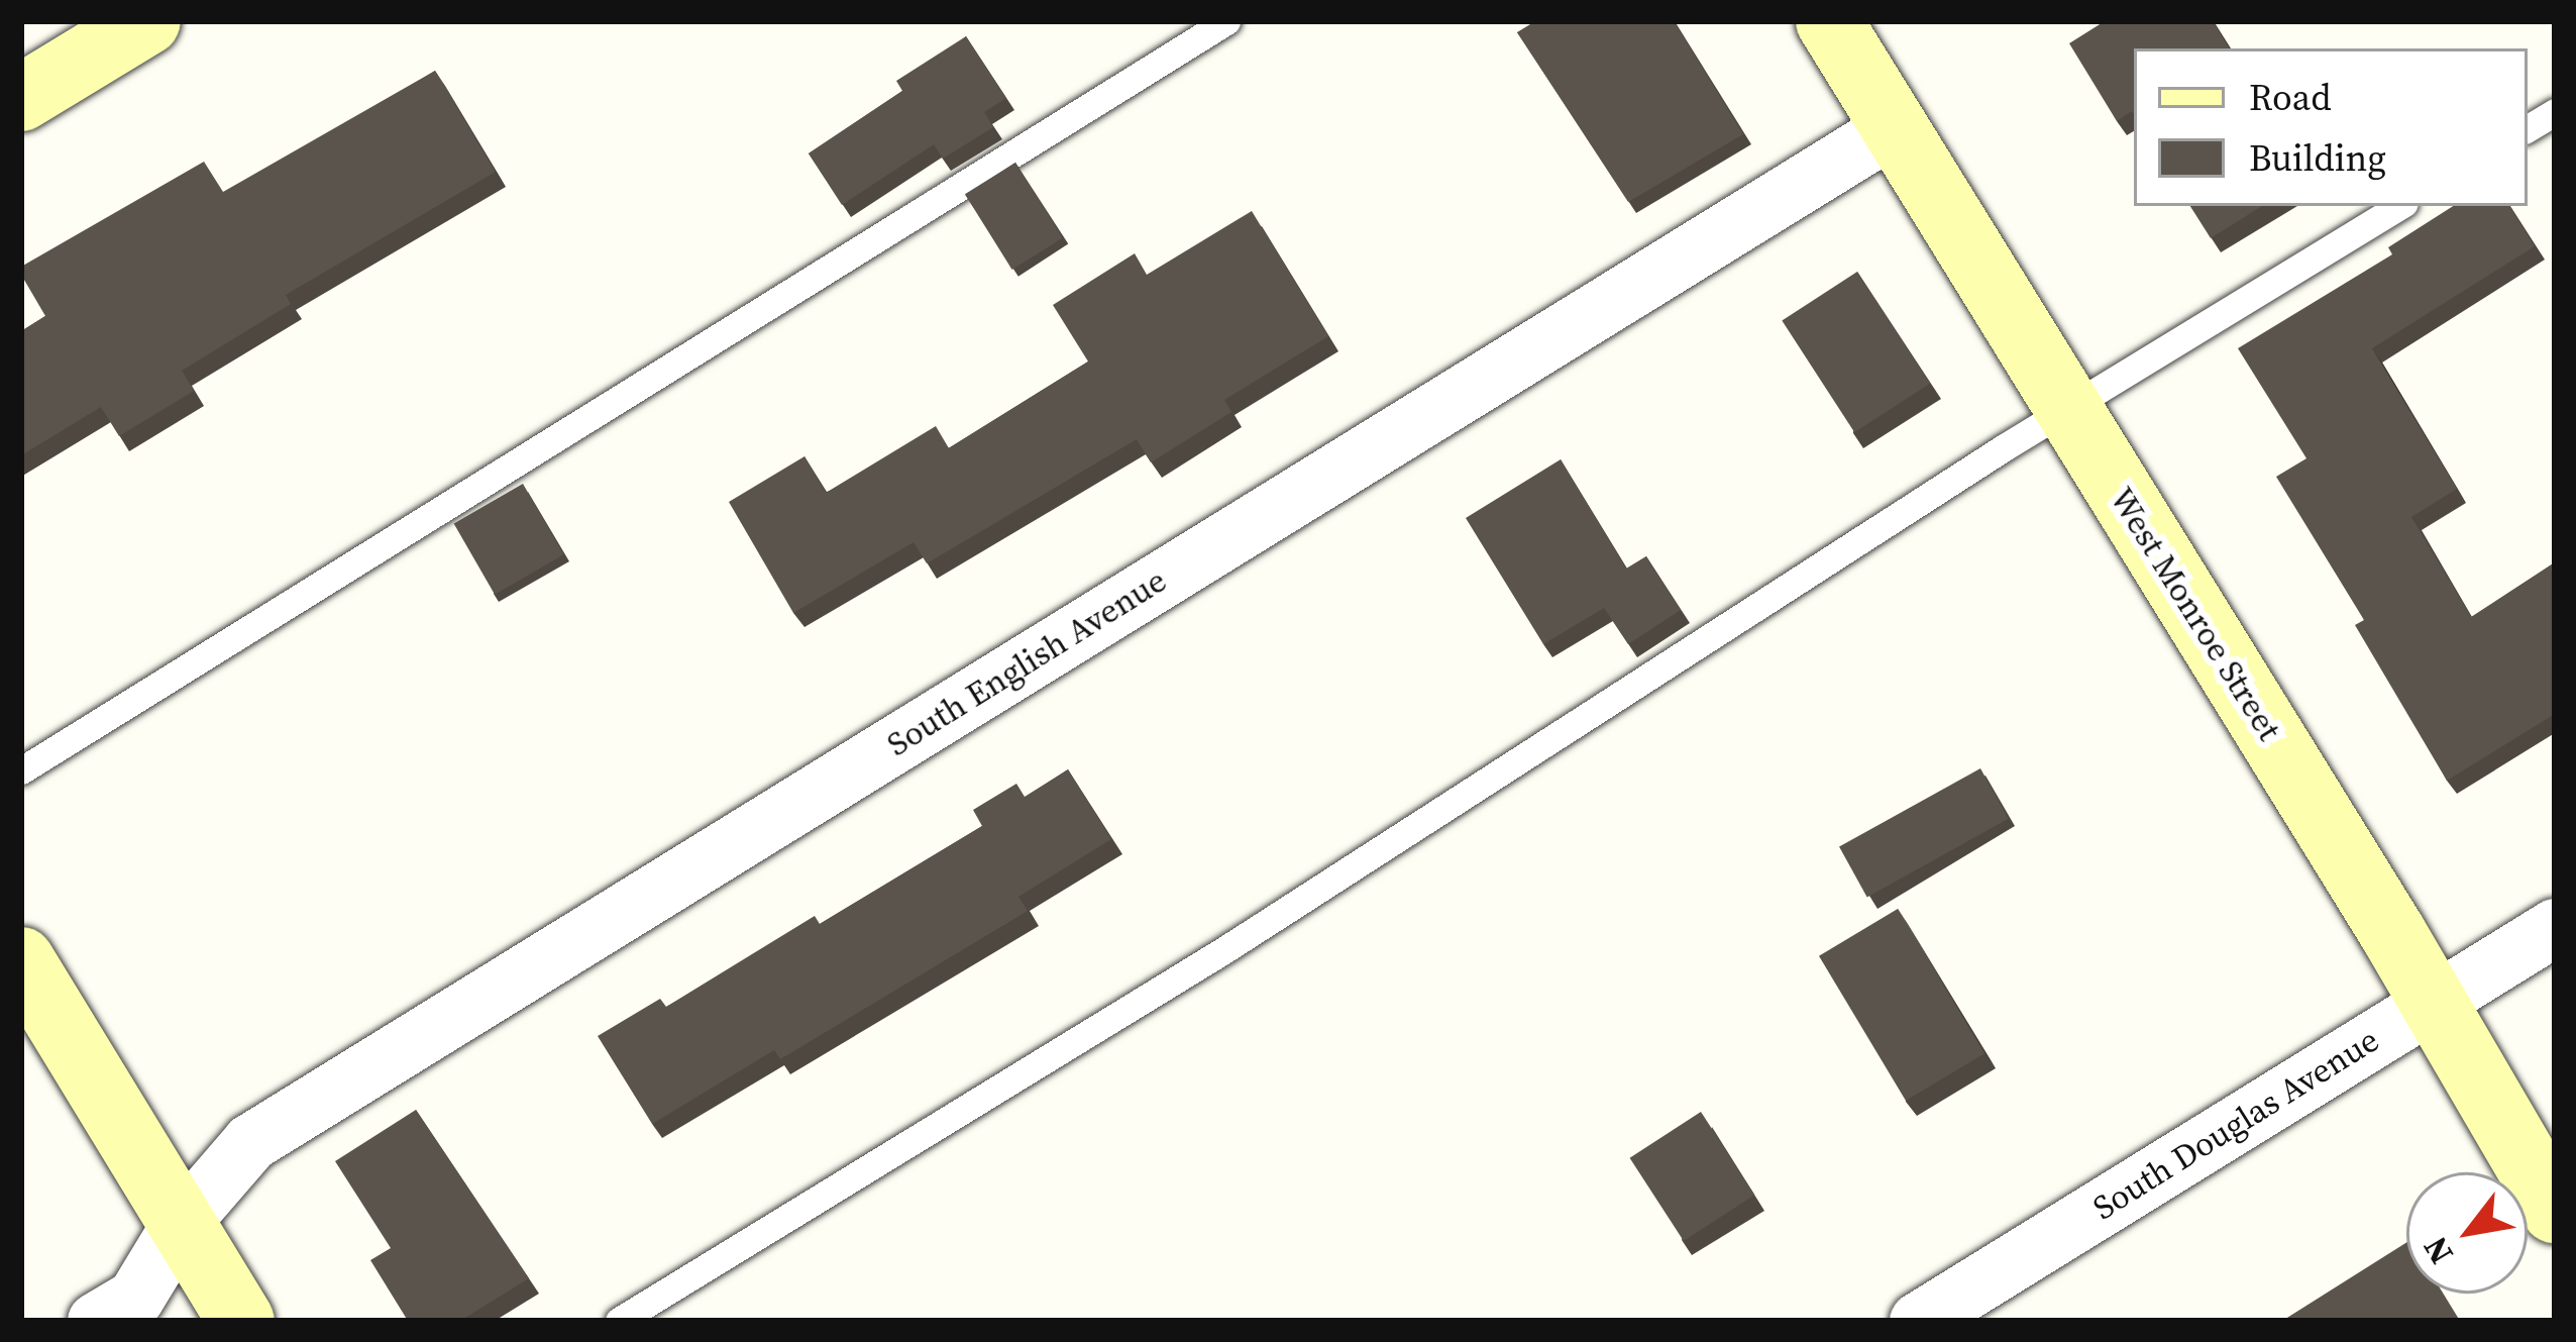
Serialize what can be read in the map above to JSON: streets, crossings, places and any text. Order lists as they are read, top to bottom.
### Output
{
  "streets": {
    "street": ["West Monroe Street", "South English Avenue", "South Douglas Avenue"]
  },
  "crossings": [
    ["West Monroe Street", "South English Avenue"],
    ["West Monroe Street", "South Douglas Avenue"]
  ],
  "legend": ["Road", "Building"],
  "north": "bottom left"
}
